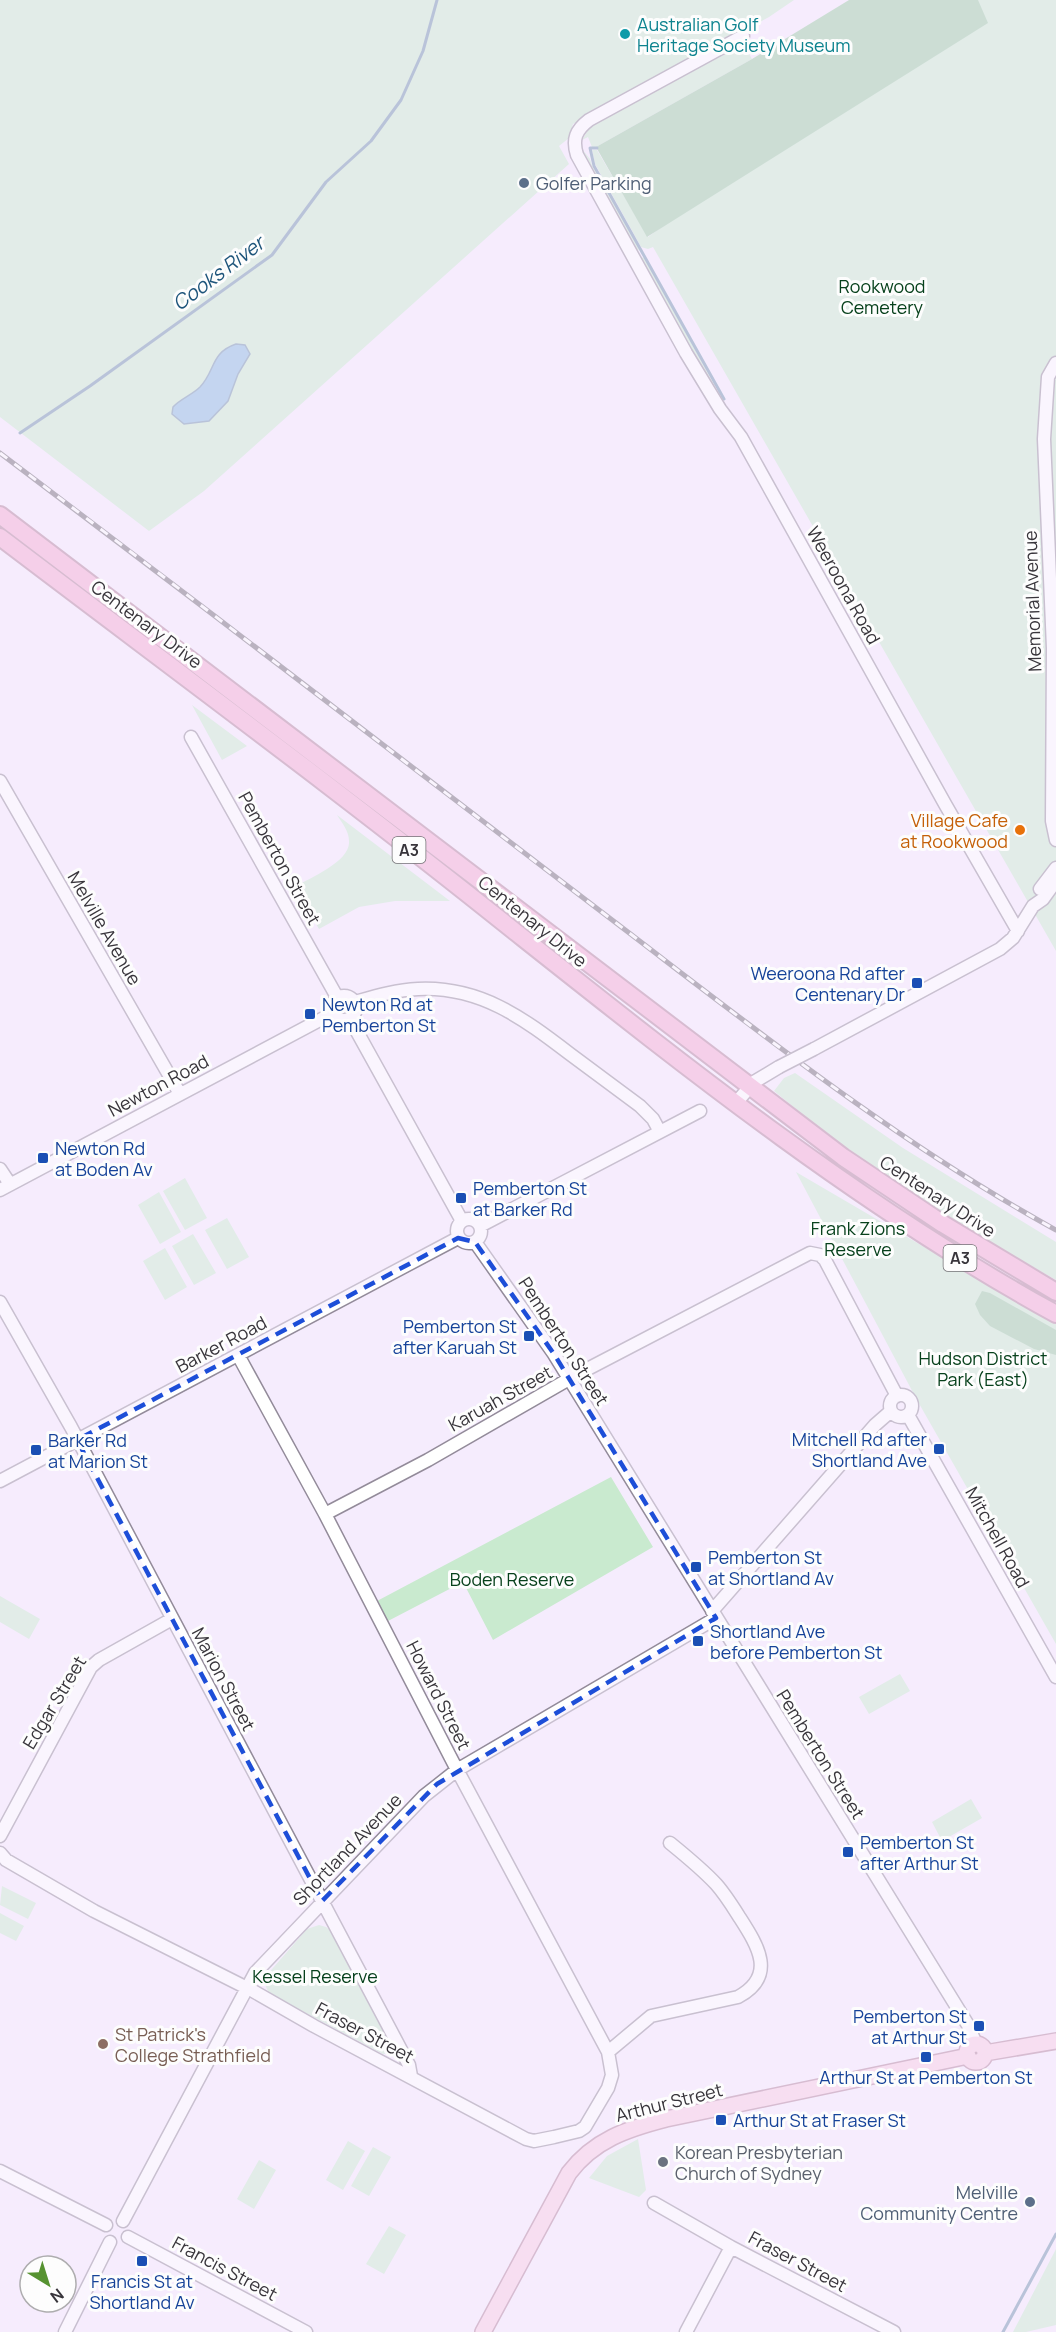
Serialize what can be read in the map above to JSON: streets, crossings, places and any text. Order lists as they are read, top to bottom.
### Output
{
  "streets": {
    "highway": ["Centenary Drive", "A3"],
    "main road": ["Arthur Street"],
    "street": [
      "Weeroona Road",
      "Memorial Avenue",
      "Pemberton Street",
      "Melville Avenue",
      "Newton Road",
      "Barker Road",
      "Karuah Street",
      "Mitchell Road",
      "Marion Street",
      "Howard Street",
      "Edgar Street",
      "Shortland Avenue",
      "Fraser Street",
      "Francis Street"
    ]
  },
  "crossings": [
    ["Pemberton Street", "Newton Road"],
    ["Pemberton Street", "Barker Road"],
    ["Pemberton Street", "Karuah Street"],
    ["Pemberton Street", "Shortland Avenue"],
    ["Pemberton Street", "Arthur Street"],
    ["Melville Avenue", "Newton Road"],
    ["Barker Road", "Marion Street"],
    ["Barker Road", "Howard Street"],
    ["Karuah Street", "Mitchell Road"],
    ["Karuah Street", "Howard Street"],
    ["Karuah Street", "Shortland Avenue"],
    ["Mitchell Road", "Shortland Avenue"],
    ["Marion Street", "Edgar Street"],
    ["Marion Street", "Shortland Avenue"],
    ["Marion Street", "Fraser Street"],
    ["Howard Street", "Shortland Avenue"],
    ["Howard Street", "Fraser Street"],
    ["Shortland Avenue", "Fraser Street"],
    ["Shortland Avenue", "Francis Street"]
  ],
  "water": ["Cooks River"],
  "parks": [
    "Rookwood Cemetery",
    "Frank Zions Reserve",
    "Hudson District Park (East)",
    "Boden Reserve",
    "Kessel Reserve"
  ],
  "places": {
    "other": [
      "Australian Golf Heritage Society Museum",
      "Golfer Parking",
      "Village Cafe at Rookwood",
      "St Patrick's College Strathfield",
      "Korean Presbyterian Church of Sydney",
      "Melville Community Centre"
    ],
    "transit": [
      "Weeroona Rd after Centenary Dr",
      "Newton Rd at Pemberton St",
      "Newton Rd at Boden Av",
      "Pemberton St at Barker Rd",
      "Pemberton St after Karuah St",
      "Mitchell Rd after Shortland Ave",
      "Barker Rd at Marion St",
      "Pemberton St at Shortland Av",
      "Shortland Ave before Pemberton St",
      "Pemberton St after Arthur St",
      "Pemberton St at Arthur St",
      "Arthur St at Pemberton St",
      "Arthur St at Fraser St",
      "Francis St at Shortland Av"
    ]
  },
  "north": "bottom right"
}
